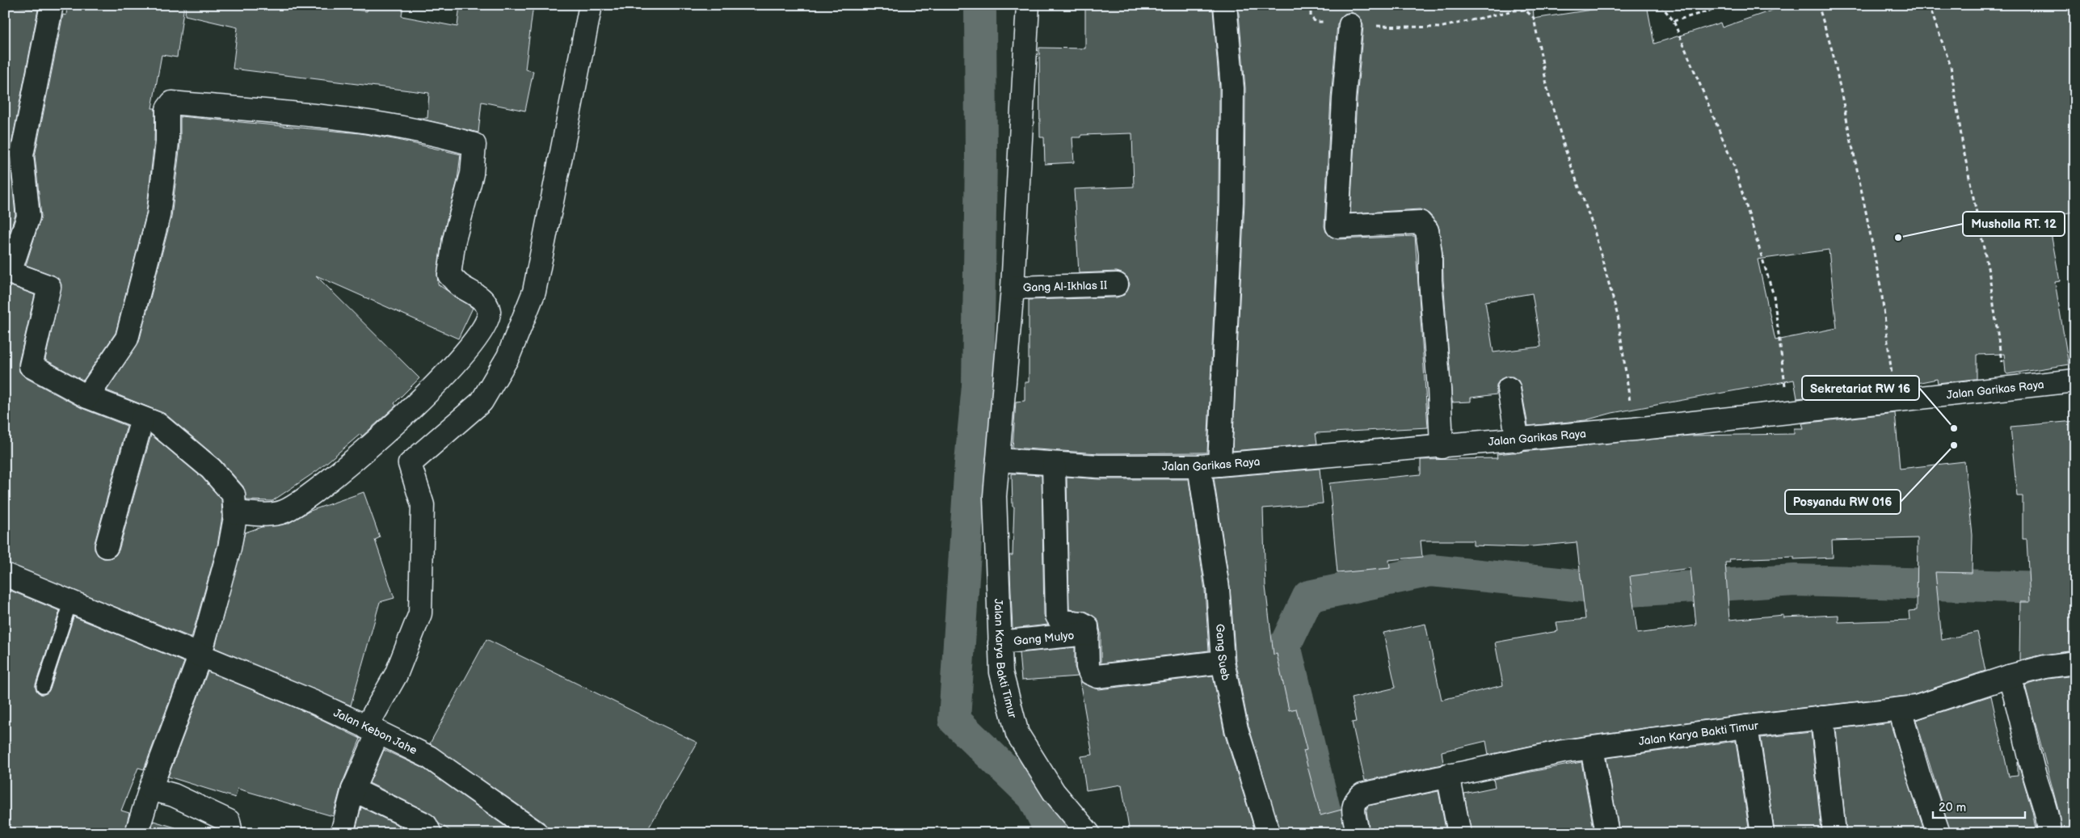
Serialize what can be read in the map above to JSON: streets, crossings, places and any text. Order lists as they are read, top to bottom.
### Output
{
  "streets": {
    "street": [
      "Gang Al-Ikhlas II",
      "Jalan Garikas Raya",
      "Gang Mulyo",
      "Gang Sueb",
      "Jalan Karya Bakti Timur",
      "Jalan Kebon Jahe"
    ]
  },
  "crossings": [
    ["Gang Al-Ikhlas II", "Jalan Karya Bakti Timur"],
    ["Jalan Garikas Raya", "Gang Sueb"],
    ["Jalan Garikas Raya", "Jalan Karya Bakti Timur"],
    ["Gang Mulyo", "Jalan Karya Bakti Timur"]
  ],
  "places": ["Musholla RT. 12", "Sekretariat RW 16", "Posyandu RW 016"],
  "scale_bar": "20 m"
}
